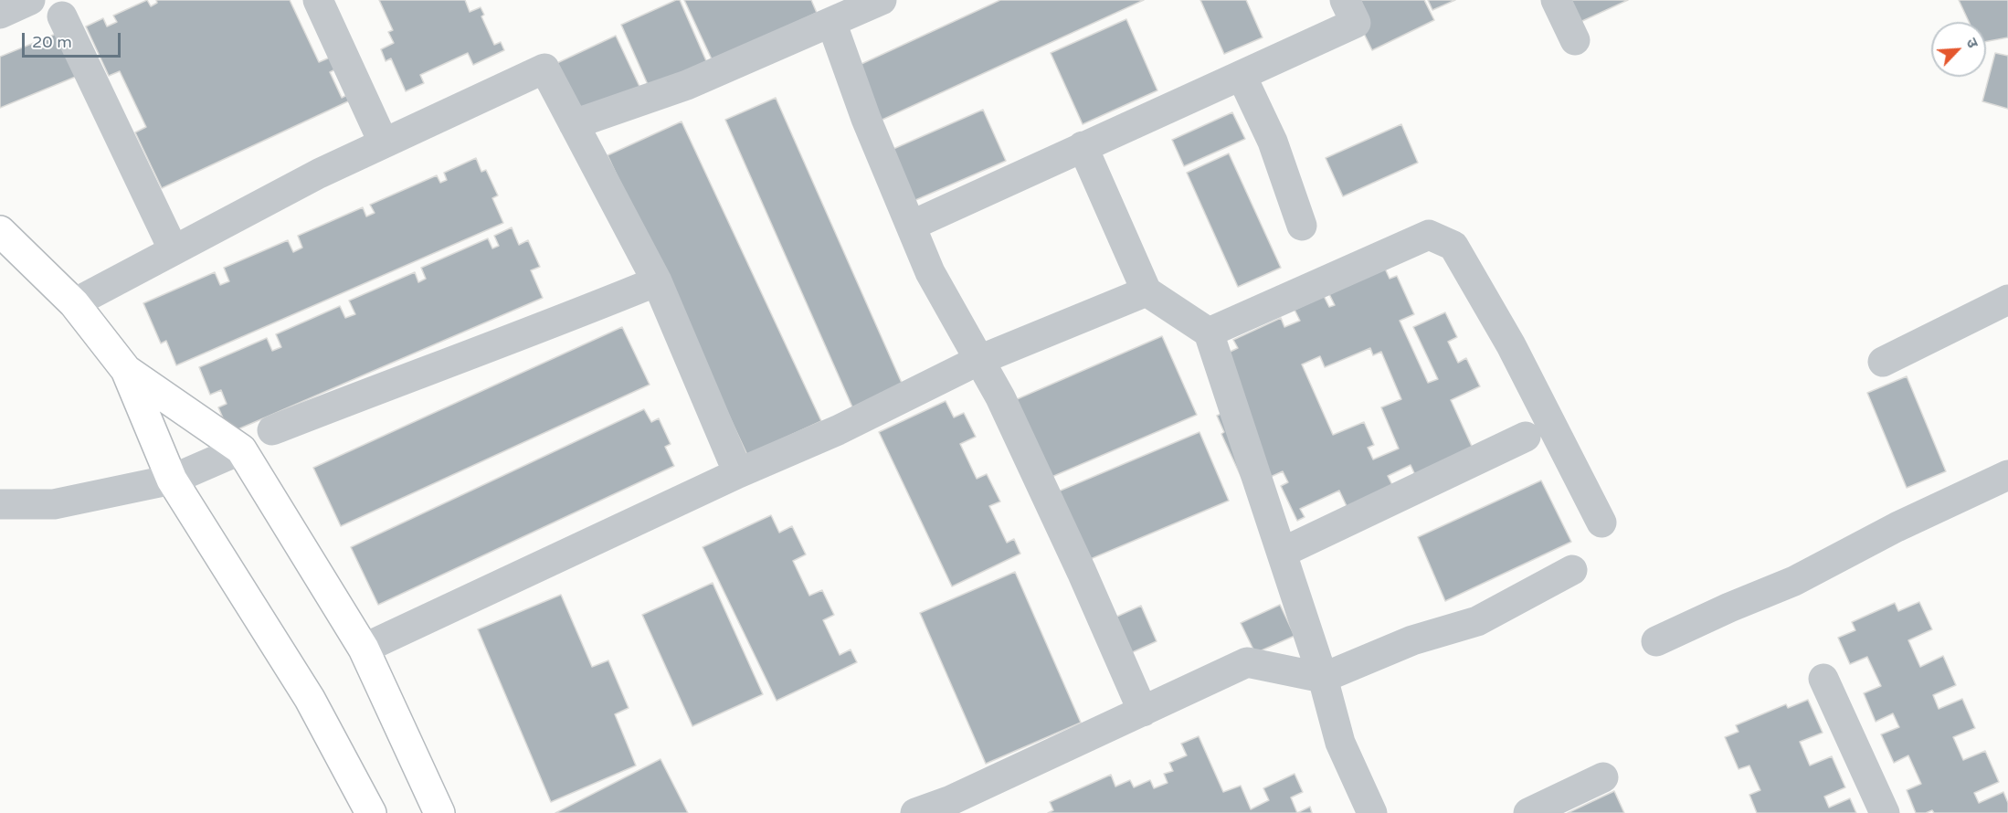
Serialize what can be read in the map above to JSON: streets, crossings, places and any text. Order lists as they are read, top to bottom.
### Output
{
  "scale_bar": "20 m",
  "north": "top right"
}
